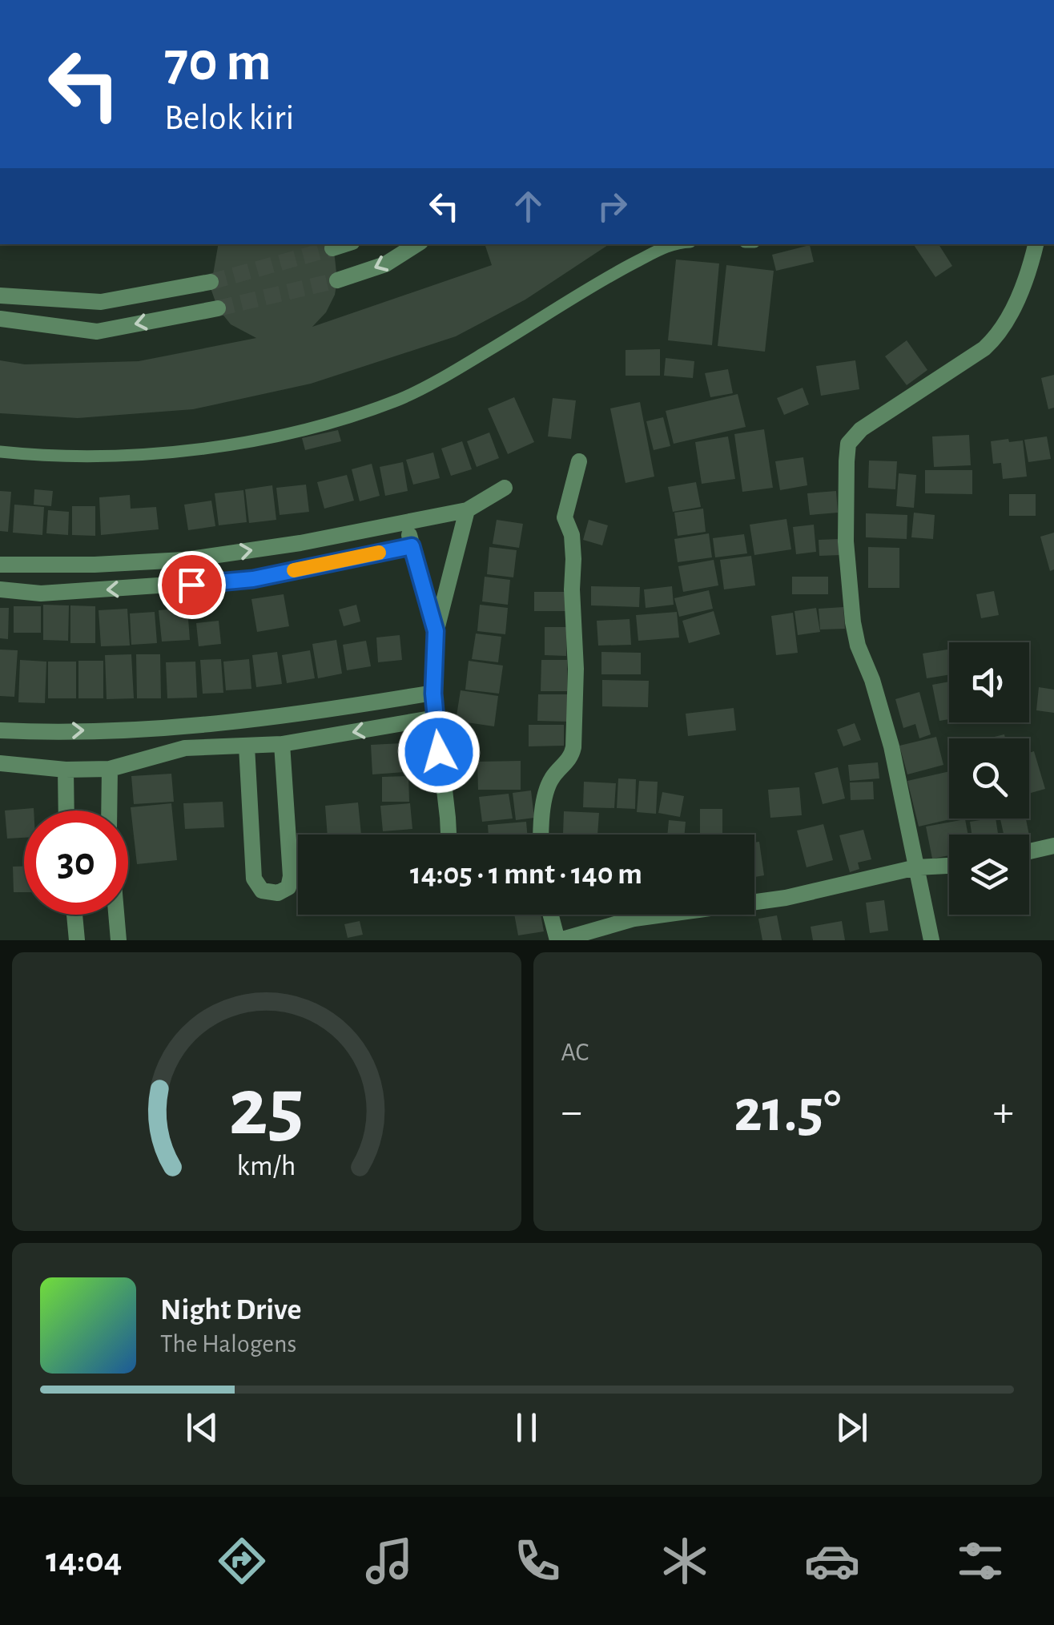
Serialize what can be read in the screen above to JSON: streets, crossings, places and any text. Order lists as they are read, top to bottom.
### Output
{
  "page": {
    "turn": ["70 m", "Belok kiri"],
    "limit": "30",
    "trip": "14:05 · 1 mnt · 140 m",
    "tile": "AC",
    "heat": ["−", "21.5°", "+"],
    "song": ["Night Drive", "The Halogens"],
    "tabs": "14:04",
    "gauge": ["25", "km/h"]
  }
}
